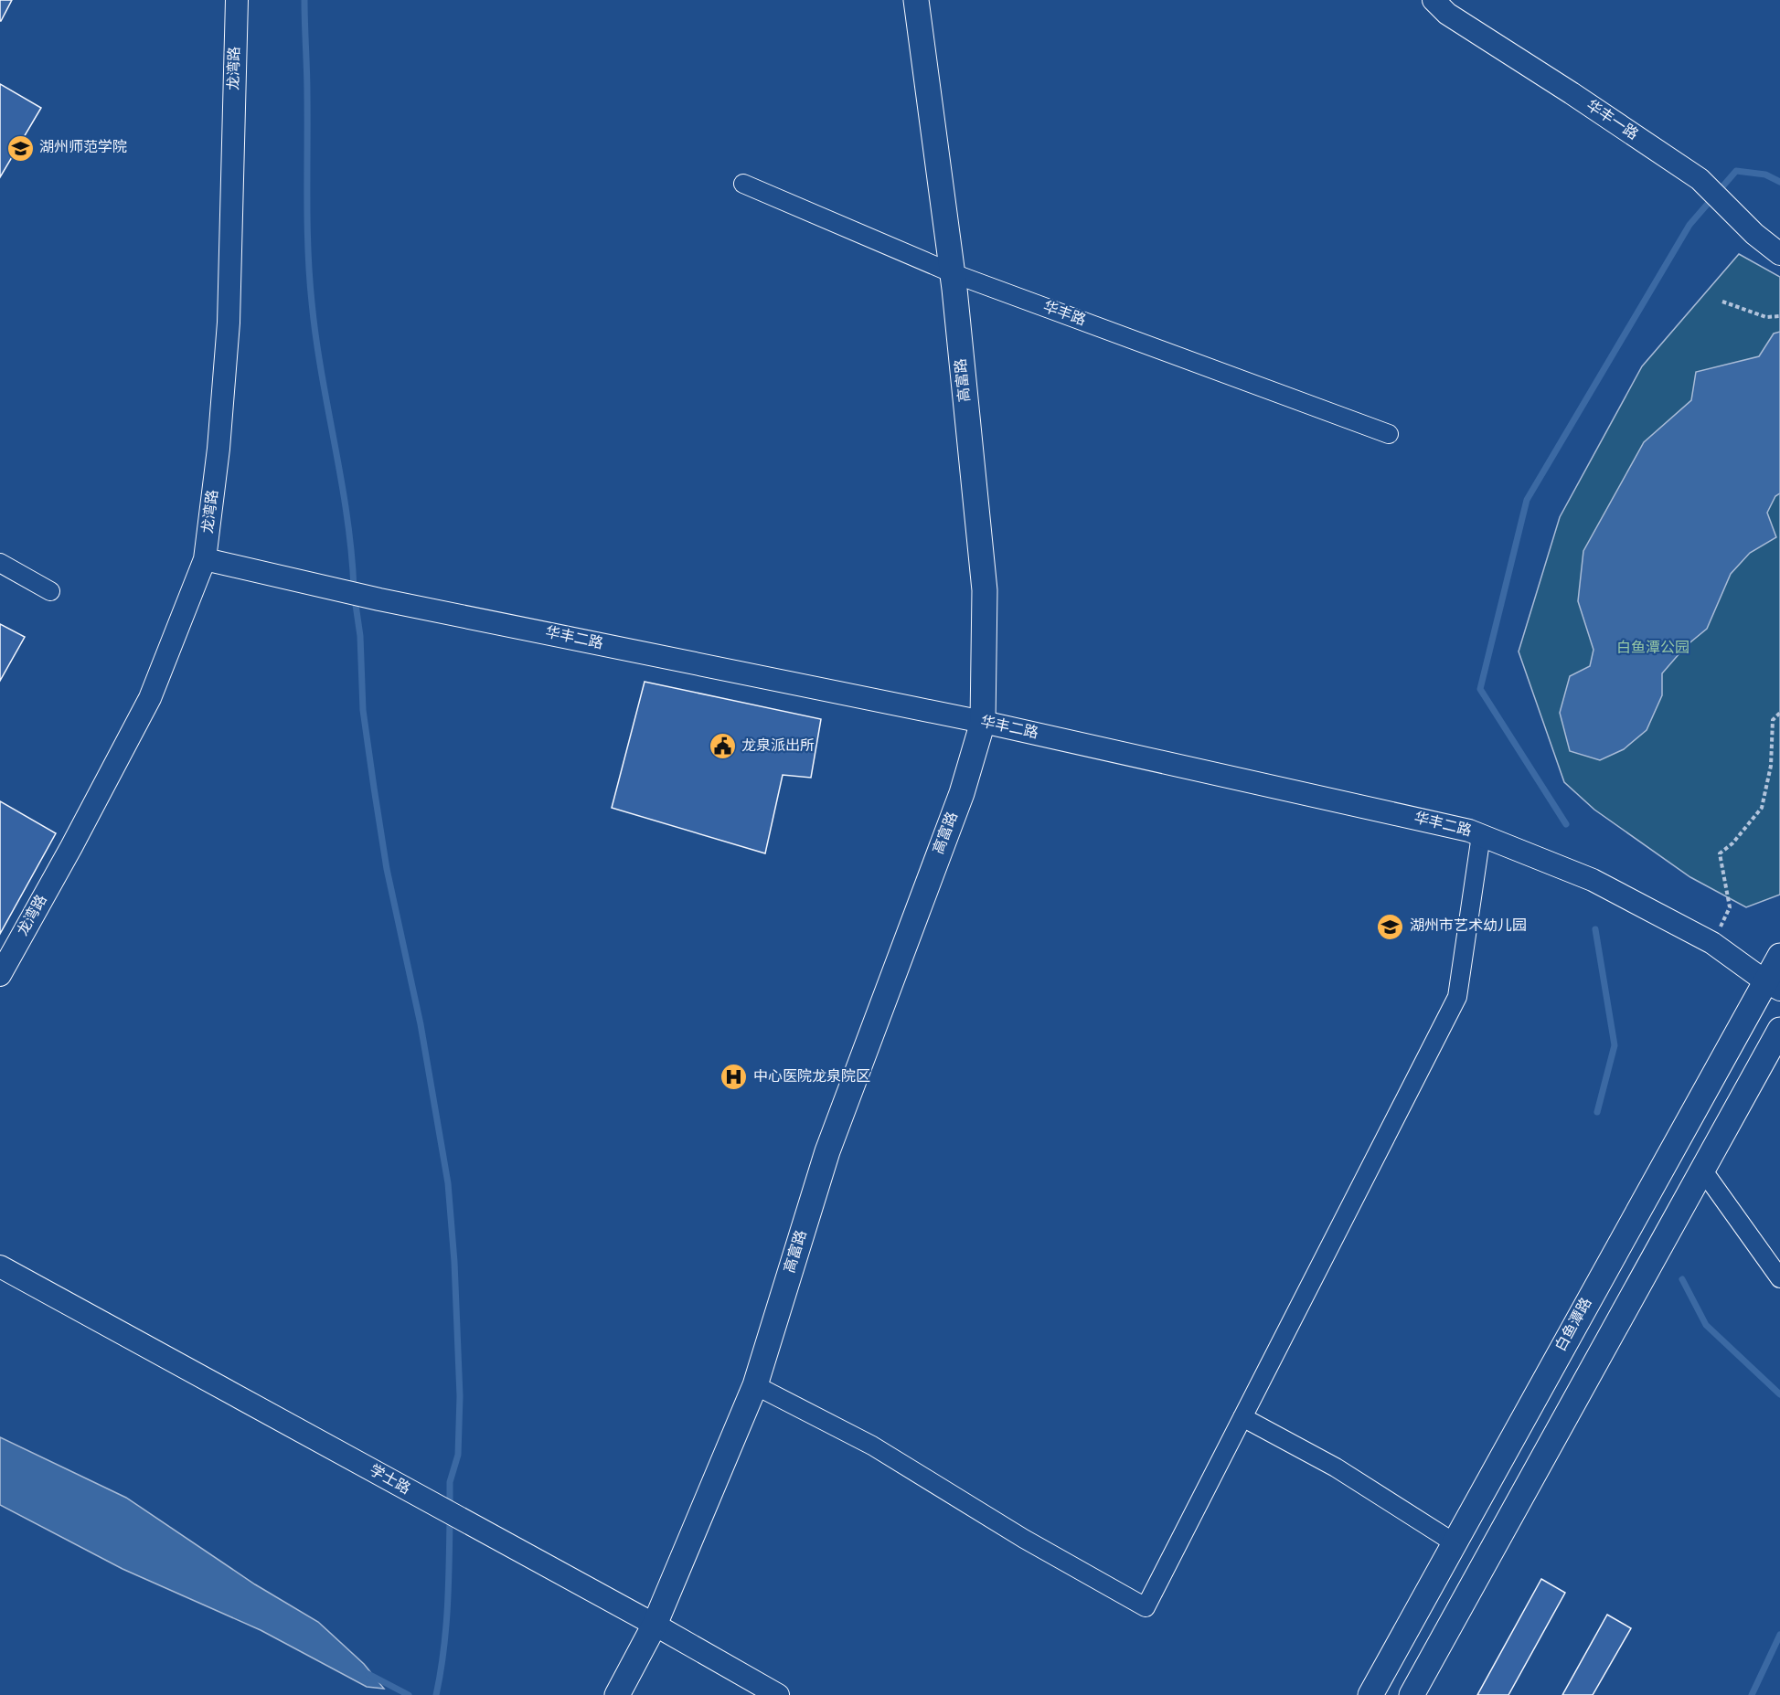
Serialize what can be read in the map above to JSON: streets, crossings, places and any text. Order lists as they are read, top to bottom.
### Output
{
  "streets": {
    "main road": ["高富路", "白鱼潭路"],
    "street": [
      "龙湾路",
      "华丰一路",
      "华丰路",
      "华丰二路",
      "学士路"
    ]
  },
  "crossings": [
    ["龙湾路", "华丰二路"],
    ["华丰路", "高富路"],
    ["高富路", "华丰二路"],
    ["高富路", "学士路"],
    ["华丰二路", "白鱼潭路"]
  ],
  "parks": ["白鱼潭公园"],
  "places": {
    "school or university": ["湖州师范学院", "湖州市艺术幼儿园"],
    "public building": ["龙泉派出所"],
    "hospital": ["中心医院龙泉院区"]
  }
}
